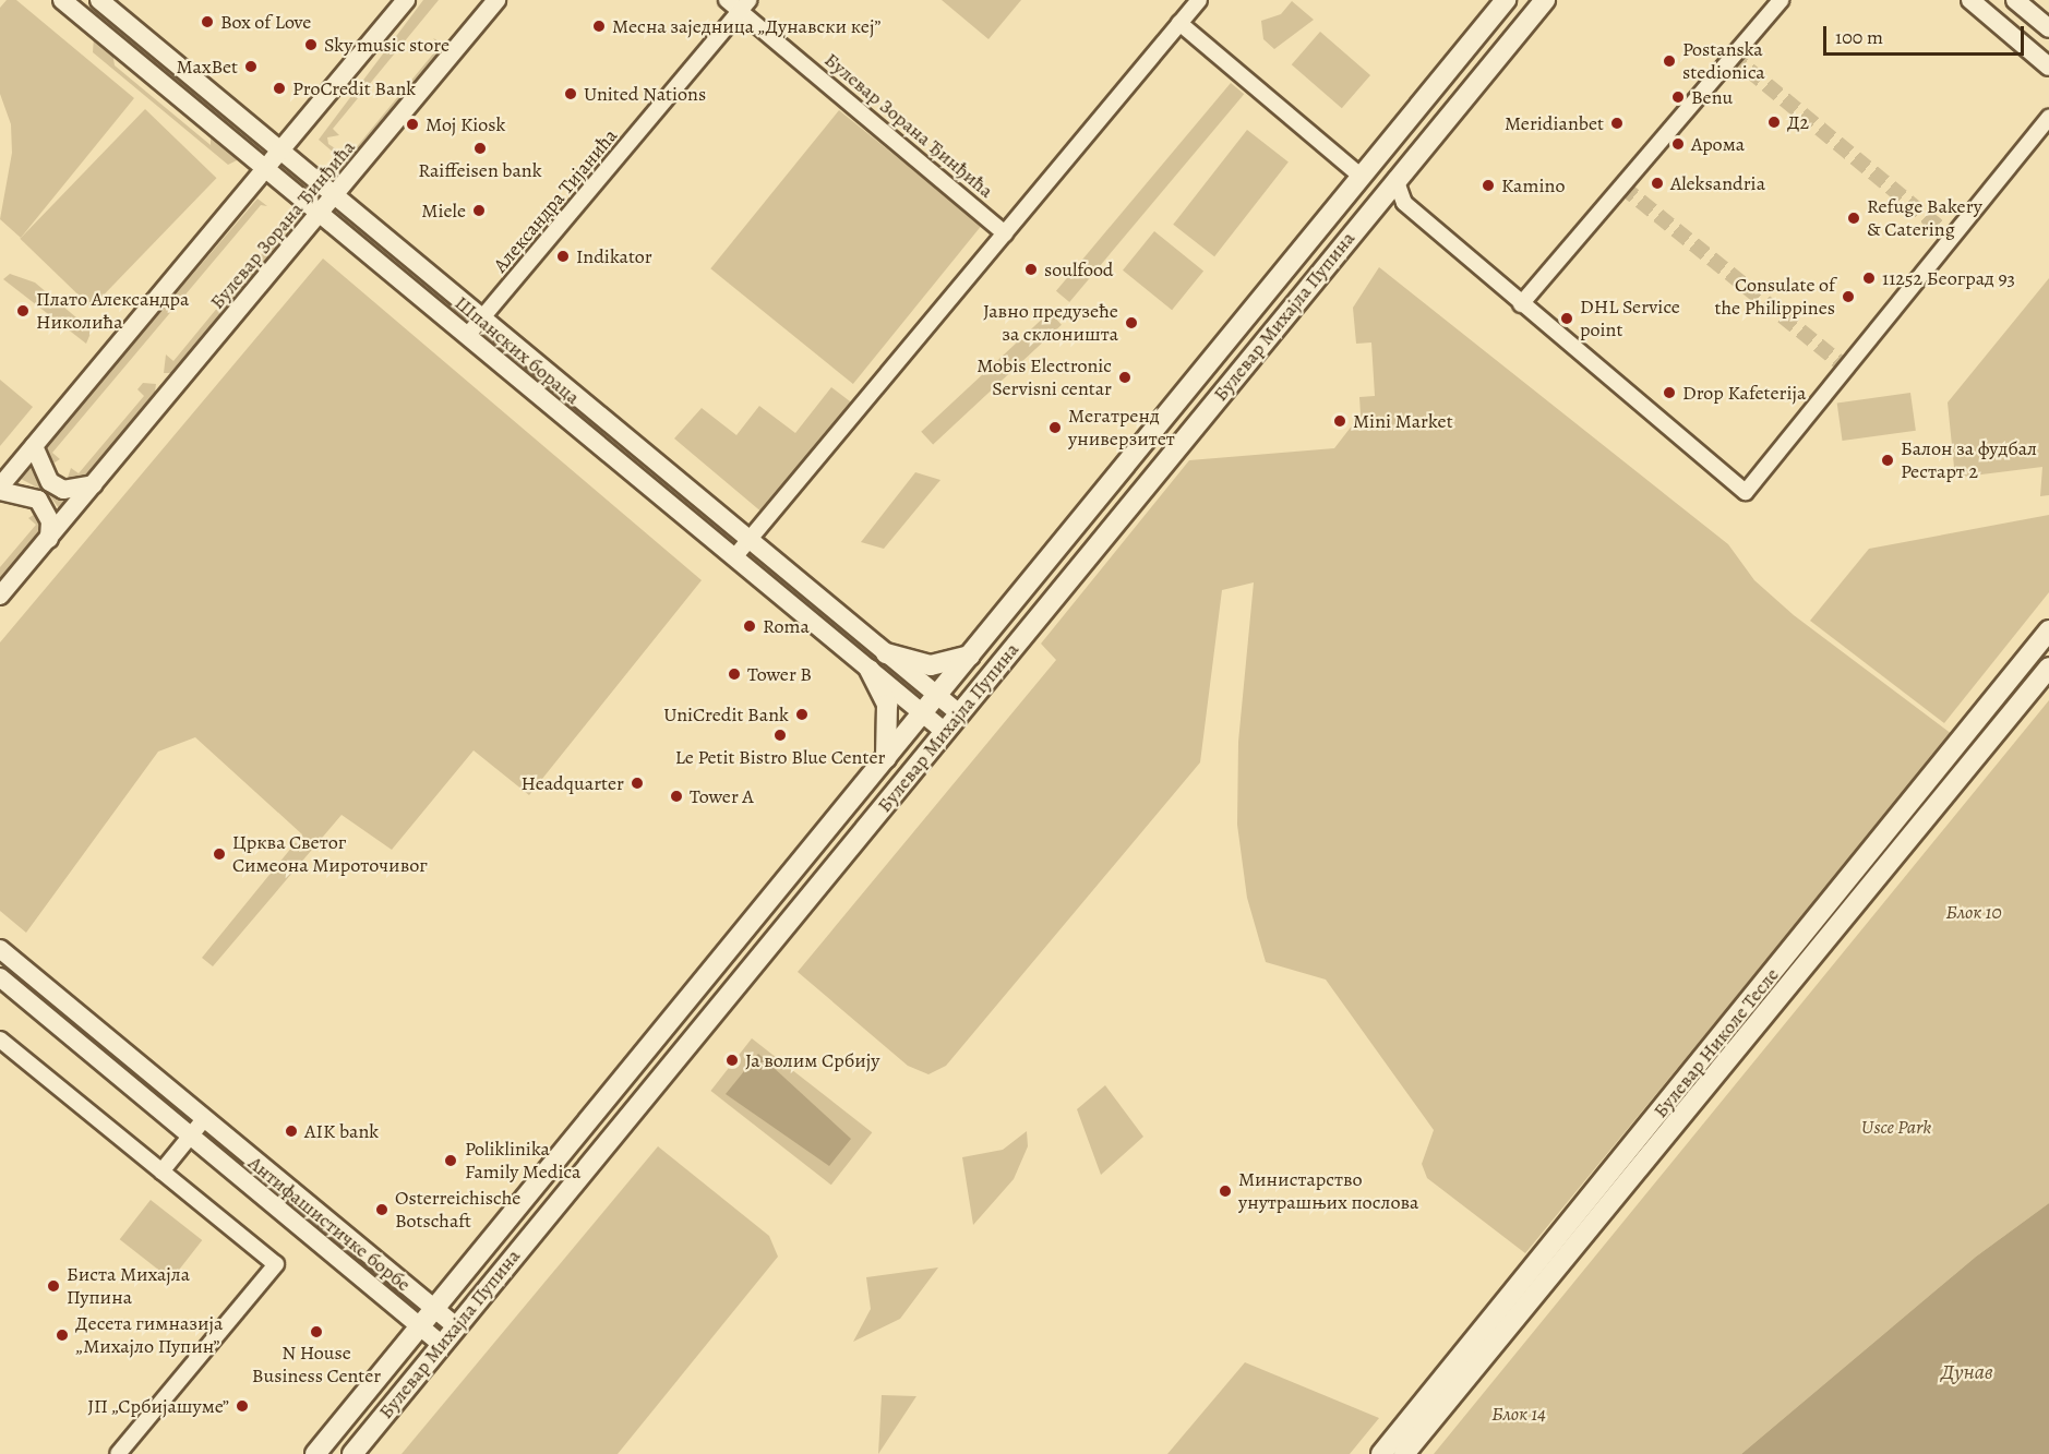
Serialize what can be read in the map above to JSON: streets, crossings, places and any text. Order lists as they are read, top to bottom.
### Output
{
  "streets": {
    "main road": ["Булевар Михајла Пупина", "Булевар Николе Тесле"],
    "street": [
      "Булевар Зорана Ђинђића",
      "Александра Тијанића",
      "Шпанских бораца",
      "Антифашистичке борбе"
    ]
  },
  "crossings": [
    ["Булевар Зорана Ђинђића", "Александра Тијанића"],
    ["Булевар Зорана Ђинђића", "Шпанских бораца"],
    ["Александра Тијанића", "Шпанских бораца"],
    ["Булевар Михајла Пупина", "Шпанских бораца"],
    ["Булевар Михајла Пупина", "Антифашистичке борбе"]
  ],
  "water": ["Дунав"],
  "parks": ["Блок 10", "Usce Park", "Блок 14"],
  "places": [
    "Box of Love",
    "Месна заједница „Дунавски кеј”",
    "Sky music store",
    "Postanska stedionica",
    "MaxBet",
    "ProCredit Bank",
    "United Nations",
    "Benu",
    "Д2",
    "Meridianbet",
    "Moj Kiosk",
    "Арома",
    "Raiffeisen bank",
    "Aleksandria",
    "Kamino",
    "Miele",
    "Refuge Bakery & Catering",
    "Indikator",
    "soulfood",
    "11252 Београд 93",
    "Consulate of the Philippines",
    "Плато Александра Николића",
    "DHL Service point",
    "Јавно предузеће за склоништа",
    "Mobis Electronic Servisni centar",
    "Drop Kafeterija",
    "Mini Market",
    "Мегатренд универзитет",
    "Балон за фудбал Рестарт 2",
    "Roma",
    "Tower B",
    "UniCredit Bank",
    "Le Petit Bistro Blue Center",
    "Headquarter",
    "Tower A",
    "Црква Светог Симеона Мироточивог",
    "Ја волим Србију",
    "AIK bank",
    "Poliklinika Family Medica",
    "Министарство унутрашњих послова",
    "Osterreichische Botschaft",
    "Биста Михајла Пупина",
    "N House Business Center",
    "Десета гимназија „Михајло Пупин”",
    "ЈП „Србијашуме”"
  ],
  "scale_bar": "100 m"
}
